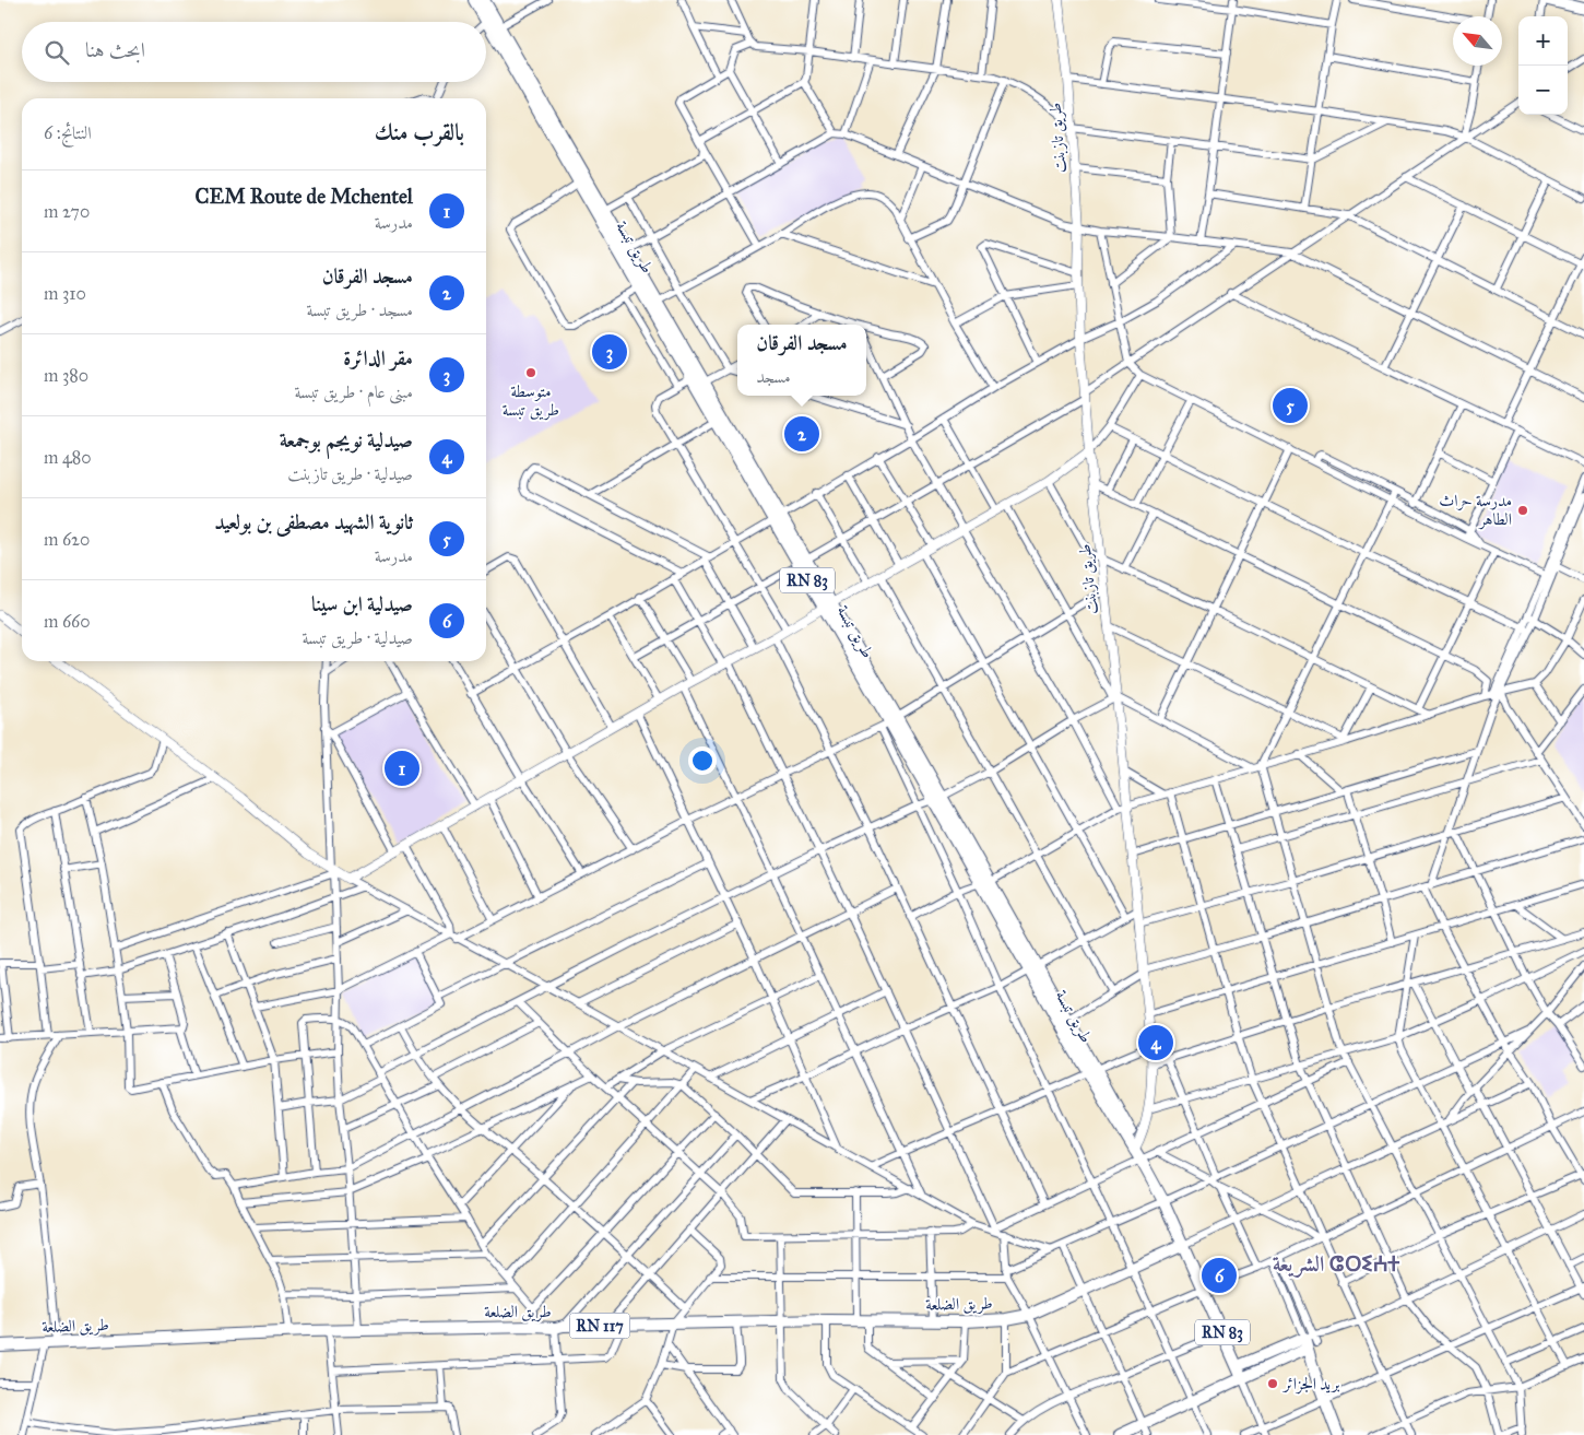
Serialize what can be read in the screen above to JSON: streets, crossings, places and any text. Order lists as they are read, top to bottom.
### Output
{
  "streets": {
    "main road": [
      "طريق تبسة",
      "RN 83",
      "طريق الضلعة",
      "RN 117"
    ],
    "street": ["طريق تازبنت"]
  },
  "crossings": [
    ["طريق تازبنت", "طريق تبسة"],
    ["طريق تبسة", "طريق الضلعة"]
  ],
  "districts": ["الشريعة ⵛⵔⵉⵄⵜ"],
  "places": ["متوسطة طريق تبسة", "مدرسة حراث الطاهر", "بريد الجزائر"],
  "north": "top left",
  "page": {
    "map_buttons": ["+", "−"],
    "search": "ابحث هنا",
    "heading": ["بالقرب منك", "النتائج: 6"],
    "list": [
      {
        "mark": "1",
        "name": "CEM Route de Mchentel",
        "note": "مدرسة",
        "value": "270 m"
      },
      {
        "mark": "2",
        "name": "مسجد الفرقان",
        "note": "مسجد · طريق تبسة",
        "value": "310 m"
      },
      {
        "mark": "3",
        "name": "مقر الدائرة",
        "note": "مبنى عام · طريق تبسة",
        "value": "380 m"
      },
      {
        "mark": "4",
        "name": "صيدلية نويجم بوجمعة",
        "note": "صيدلية · طريق تازبنت",
        "value": "480 m"
      },
      {
        "mark": "5",
        "name": "ثانوية الشهيد مصطفى بن بولعيد",
        "note": "مدرسة",
        "value": "620 m"
      },
      {
        "mark": "6",
        "name": "صيدلية ابن سينا",
        "note": "صيدلية · طريق تبسة",
        "value": "660 m"
      }
    ],
    "popup": ["مسجد الفرقان", "مسجد"],
    "pins": [
      "3",
      "5",
      "2",
      "1",
      "4",
      "6"
    ]
  }
}
